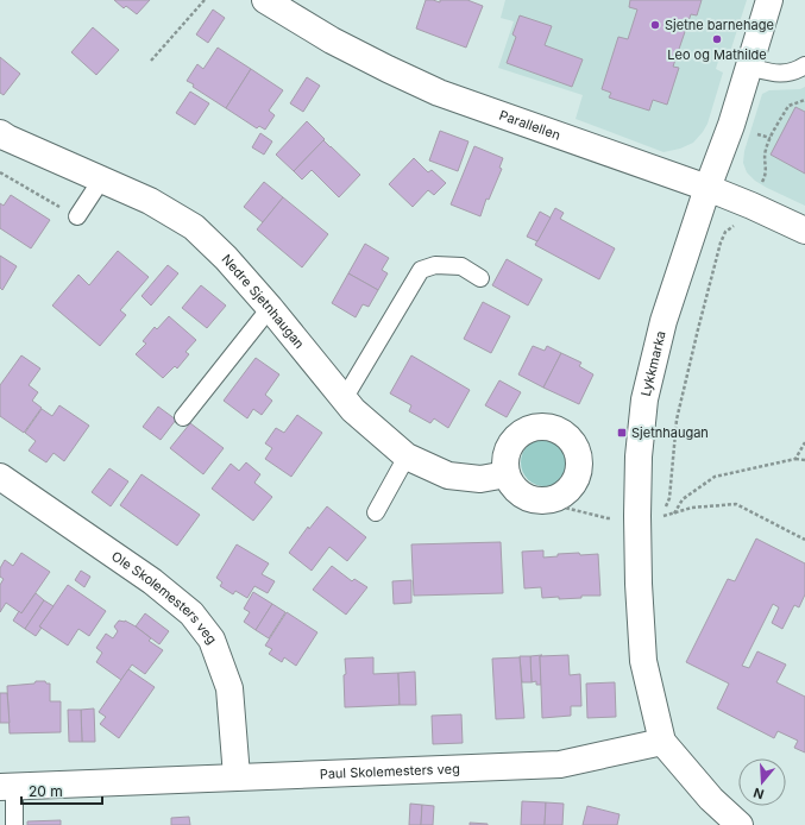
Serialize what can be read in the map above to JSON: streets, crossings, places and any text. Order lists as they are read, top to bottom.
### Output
{
  "streets": {
    "street": [
      "Parallellen",
      "Nedre Sjetnhaugan",
      "Lykkmarka",
      "Ole Skolemesters veg",
      "Paul Skolemesters veg"
    ]
  },
  "crossings": [
    ["Parallellen", "Lykkmarka"],
    ["Lykkmarka", "Paul Skolemesters veg"],
    ["Ole Skolemesters veg", "Paul Skolemesters veg"]
  ],
  "places": {
    "other": ["Sjetne barnehage", "Leo og Mathilde"],
    "transit": ["Sjetnhaugan"]
  },
  "scale_bar": "20 m",
  "north": "bottom"
}
